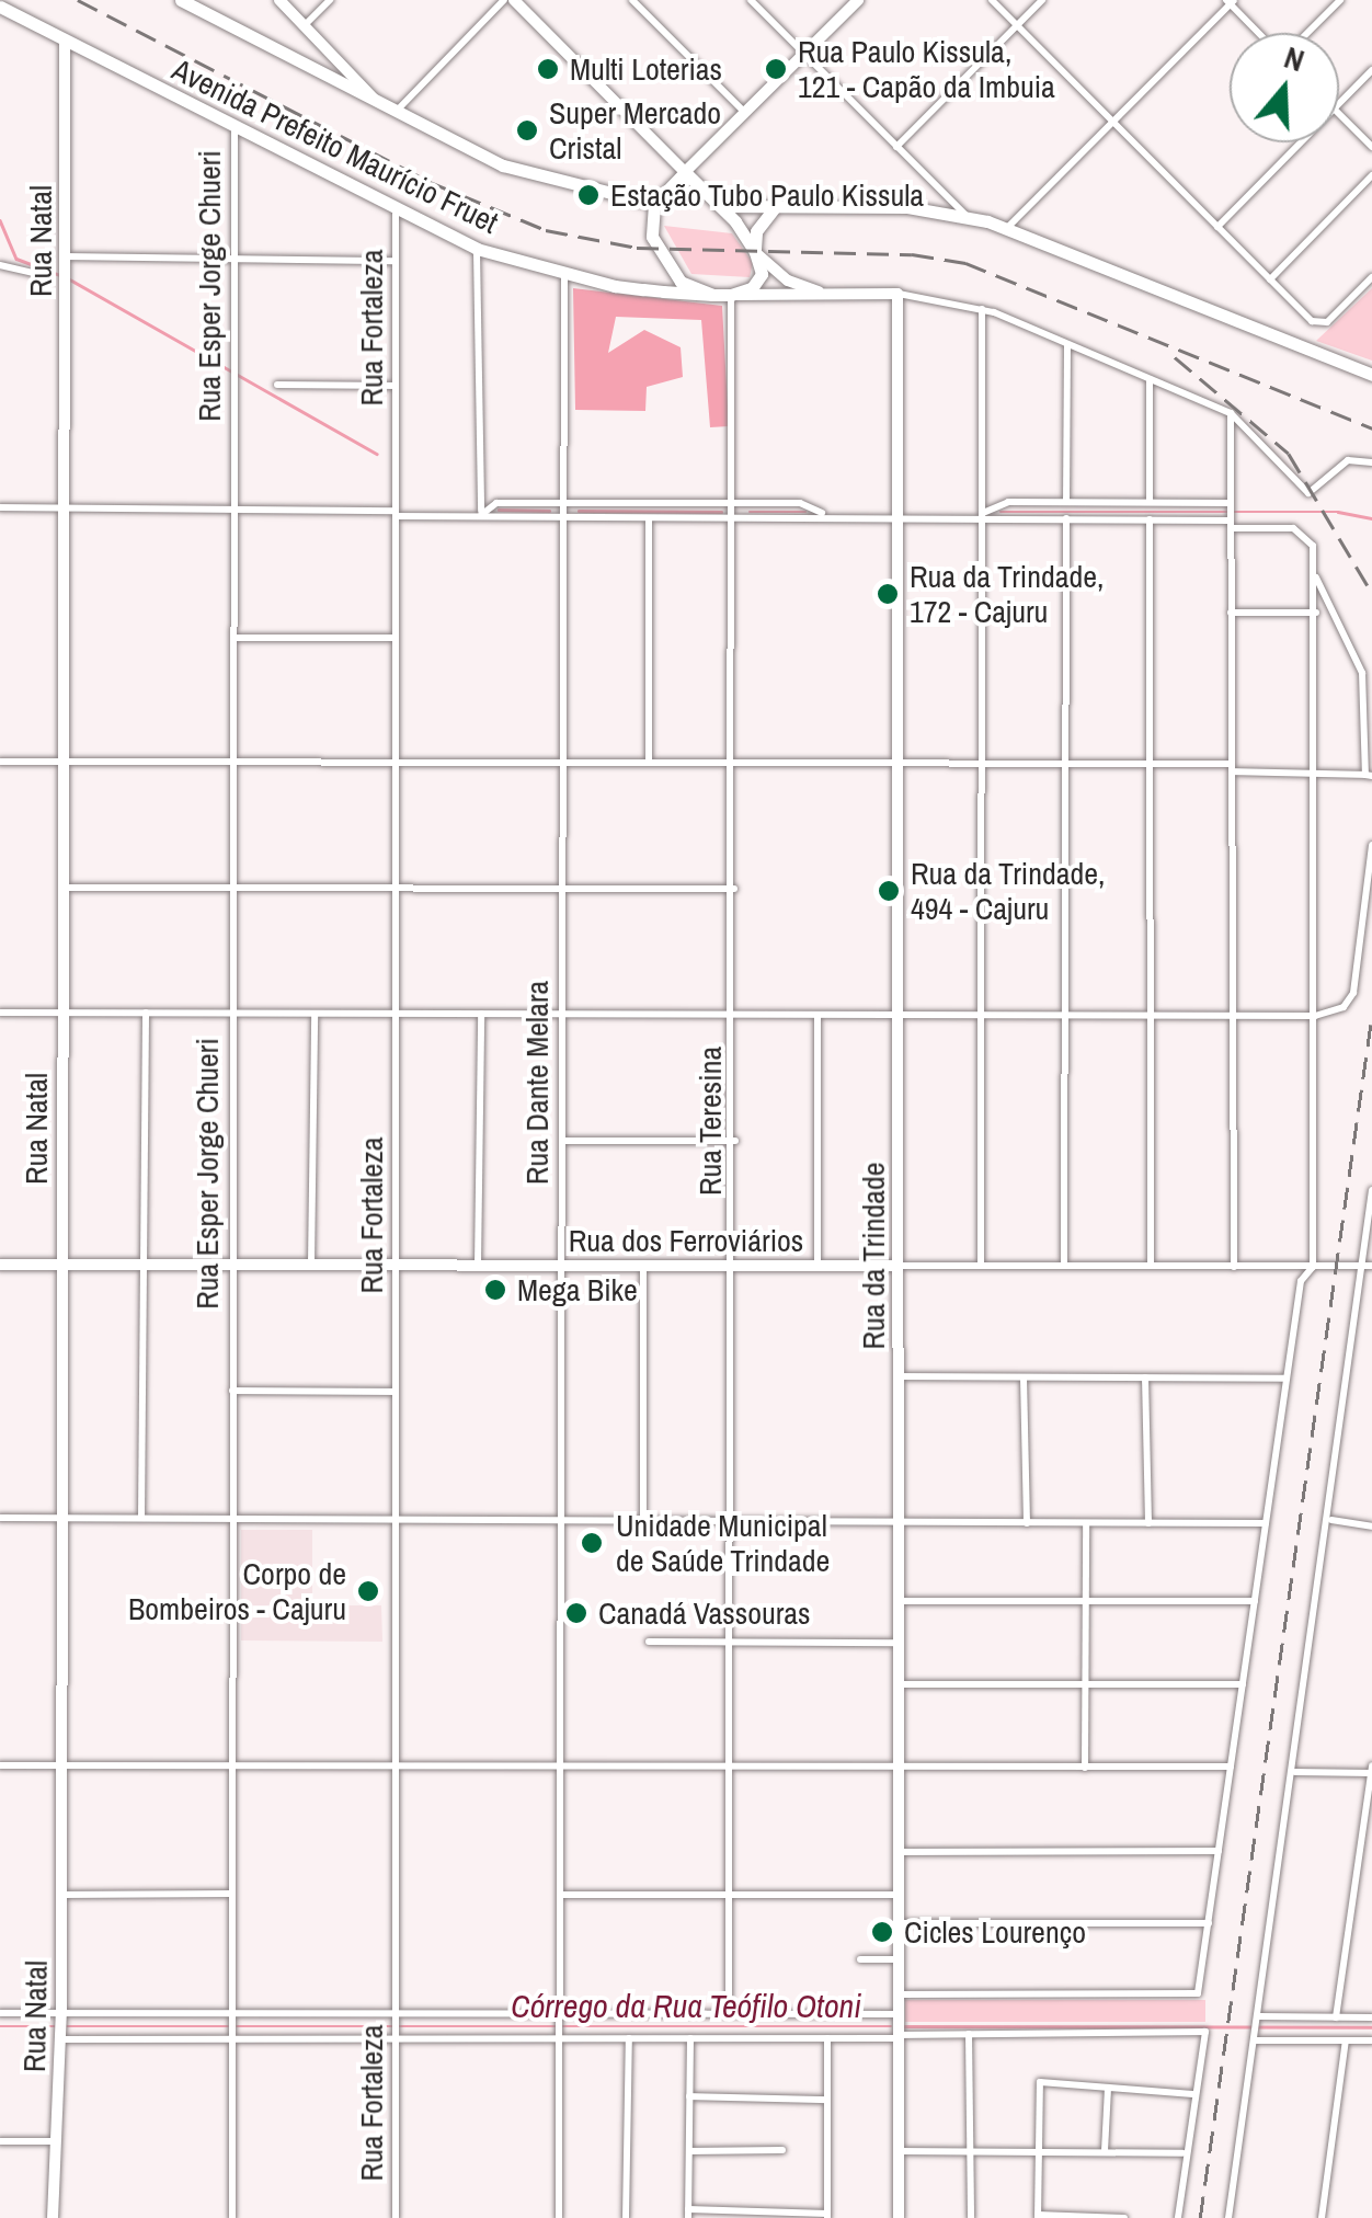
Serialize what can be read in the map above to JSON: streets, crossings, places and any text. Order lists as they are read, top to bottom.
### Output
{
  "streets": {
    "main road": ["Avenida Prefeito Maurício Fruet"],
    "street": [
      "Rua Natal",
      "Rua Esper Jorge Chueri",
      "Rua Fortaleza",
      "Rua Dante Melara",
      "Rua Teresina",
      "Rua dos Ferroviários",
      "Rua da Trindade"
    ]
  },
  "crossings": [
    ["Avenida Prefeito Maurício Fruet", "Rua Natal"],
    ["Avenida Prefeito Maurício Fruet", "Rua Esper Jorge Chueri"],
    ["Avenida Prefeito Maurício Fruet", "Rua Fortaleza"],
    ["Avenida Prefeito Maurício Fruet", "Rua Dante Melara"],
    ["Avenida Prefeito Maurício Fruet", "Rua Teresina"],
    ["Avenida Prefeito Maurício Fruet", "Rua da Trindade"],
    ["Rua Natal", "Rua dos Ferroviários"],
    ["Rua Esper Jorge Chueri", "Rua dos Ferroviários"],
    ["Rua Fortaleza", "Rua dos Ferroviários"],
    ["Rua Dante Melara", "Rua dos Ferroviários"],
    ["Rua Teresina", "Rua dos Ferroviários"],
    ["Rua dos Ferroviários", "Rua da Trindade"]
  ],
  "water": ["Córrego da Rua Teófilo Otoni"],
  "places": [
    "Multi Loterias",
    "Rua Paulo Kissula, 121 - Capão da Imbuia",
    "Super Mercado Cristal",
    "Estação Tubo Paulo Kissula",
    "Rua da Trindade, 172 - Cajuru",
    "Rua da Trindade, 494 - Cajuru",
    "Mega Bike",
    "Unidade Municipal de Saúde Trindade",
    "Corpo de Bombeiros - Cajuru",
    "Canadá Vassouras",
    "Cicles Lourenço"
  ],
  "north": "top"
}
